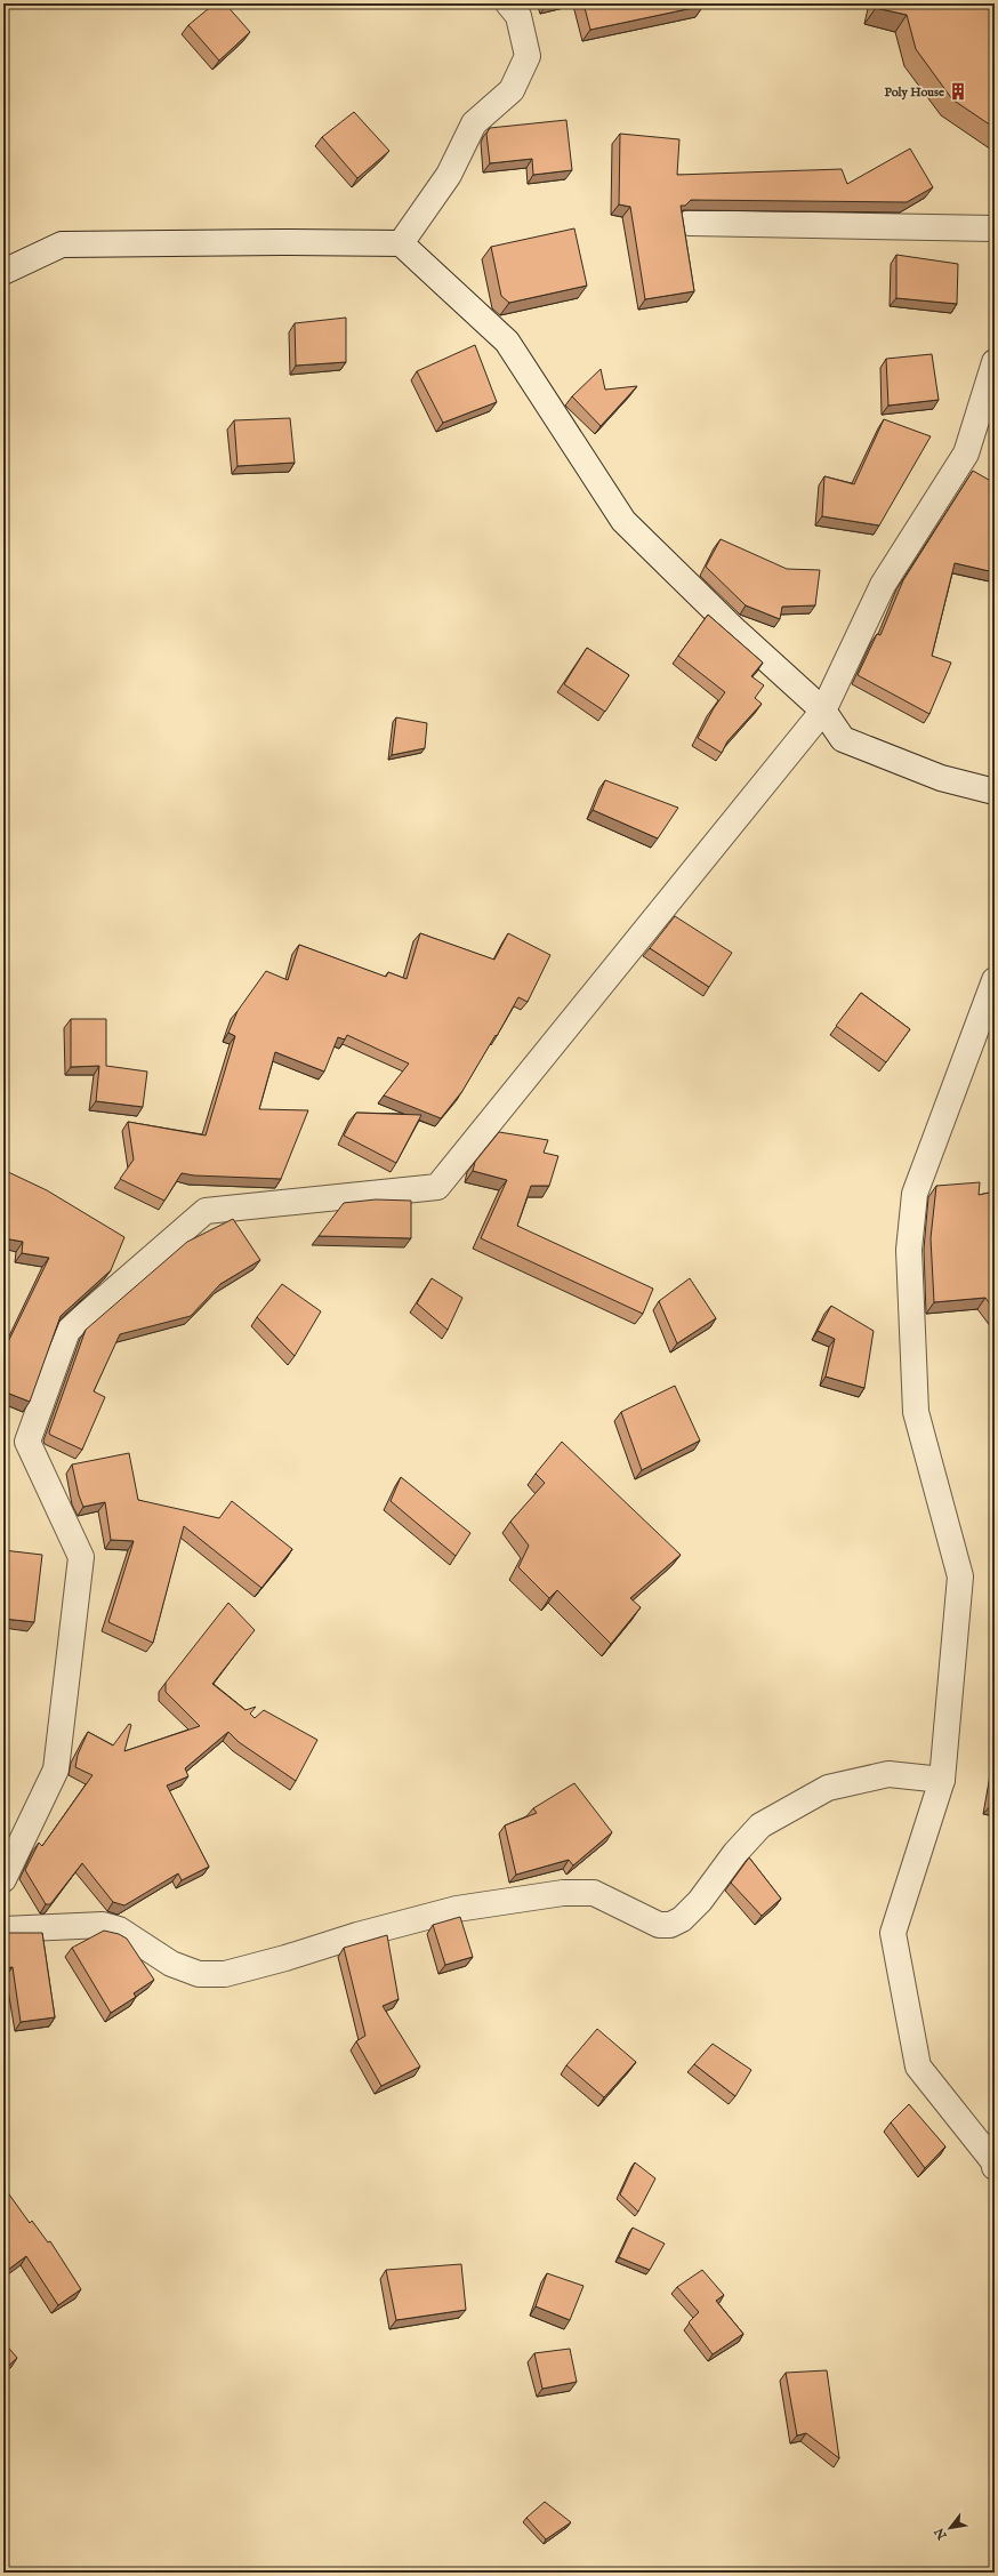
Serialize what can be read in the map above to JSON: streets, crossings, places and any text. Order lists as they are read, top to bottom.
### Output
{
  "places": {
    "building": ["Poly House"]
  },
  "north": "bottom left"
}
